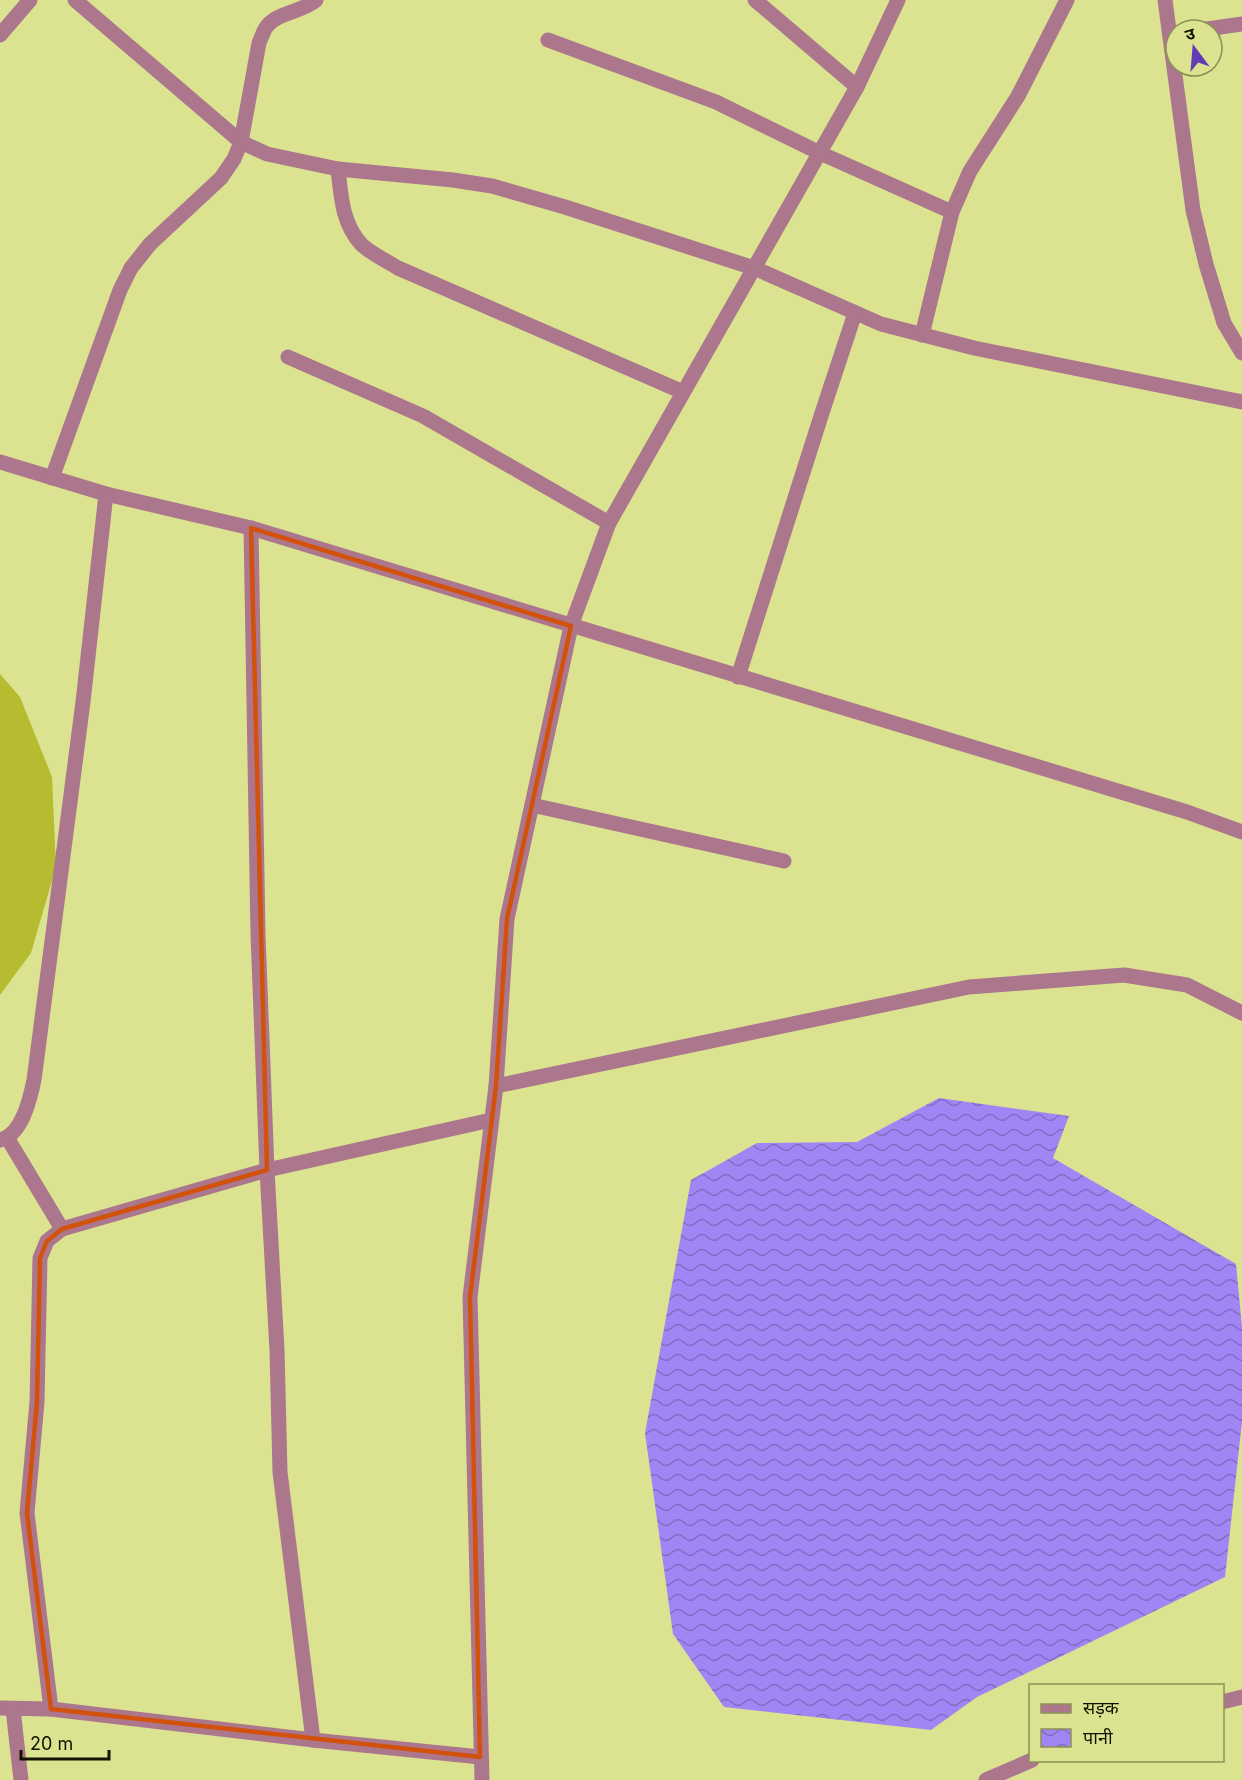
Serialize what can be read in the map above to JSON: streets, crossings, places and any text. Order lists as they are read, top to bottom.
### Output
{
  "legend": ["सड़क", "पानी"],
  "scale_bar": "20 m",
  "north": "top"
}
